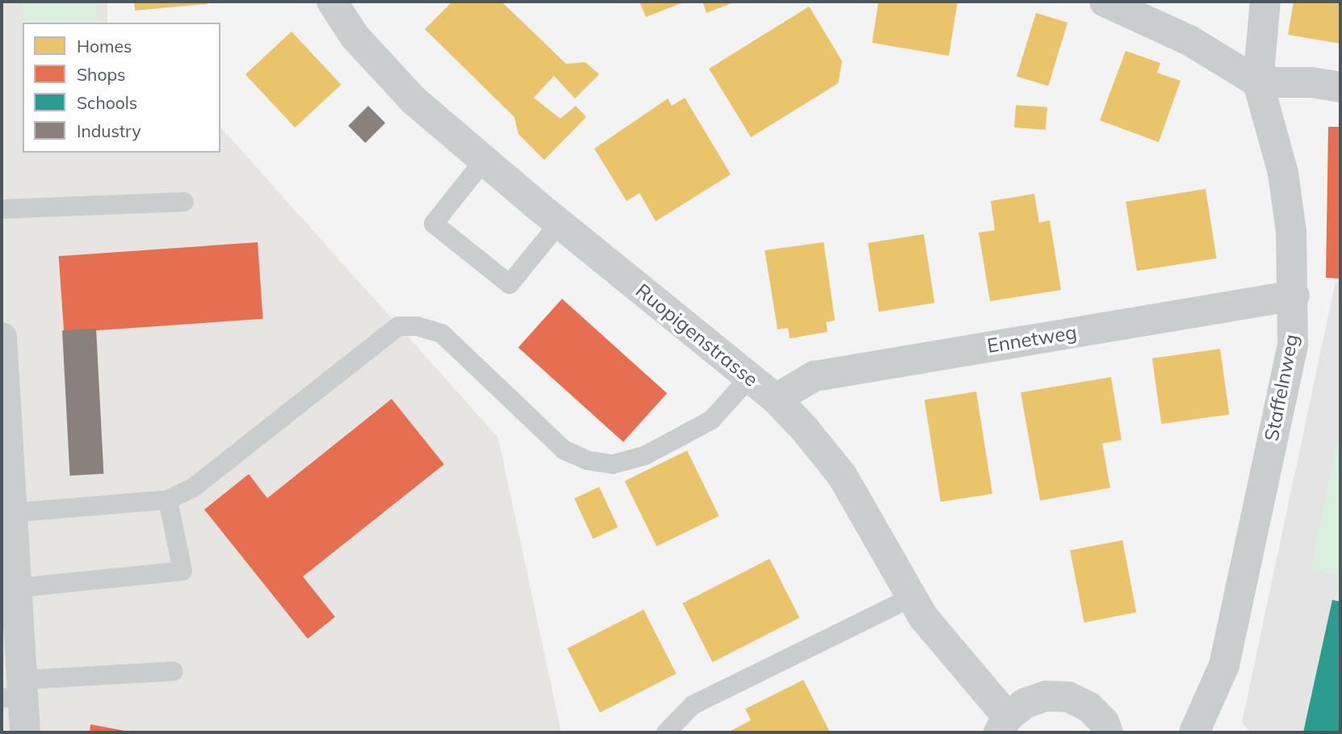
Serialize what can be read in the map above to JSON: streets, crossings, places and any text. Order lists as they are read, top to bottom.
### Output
{
  "streets": {
    "street": ["Ruopigenstrasse", "Ennetweg", "Staffelnweg"]
  },
  "crossings": [
    ["Ruopigenstrasse", "Ennetweg"],
    ["Ennetweg", "Staffelnweg"]
  ],
  "legend": [
    "Homes",
    "Shops",
    "Schools",
    "Industry"
  ]
}
